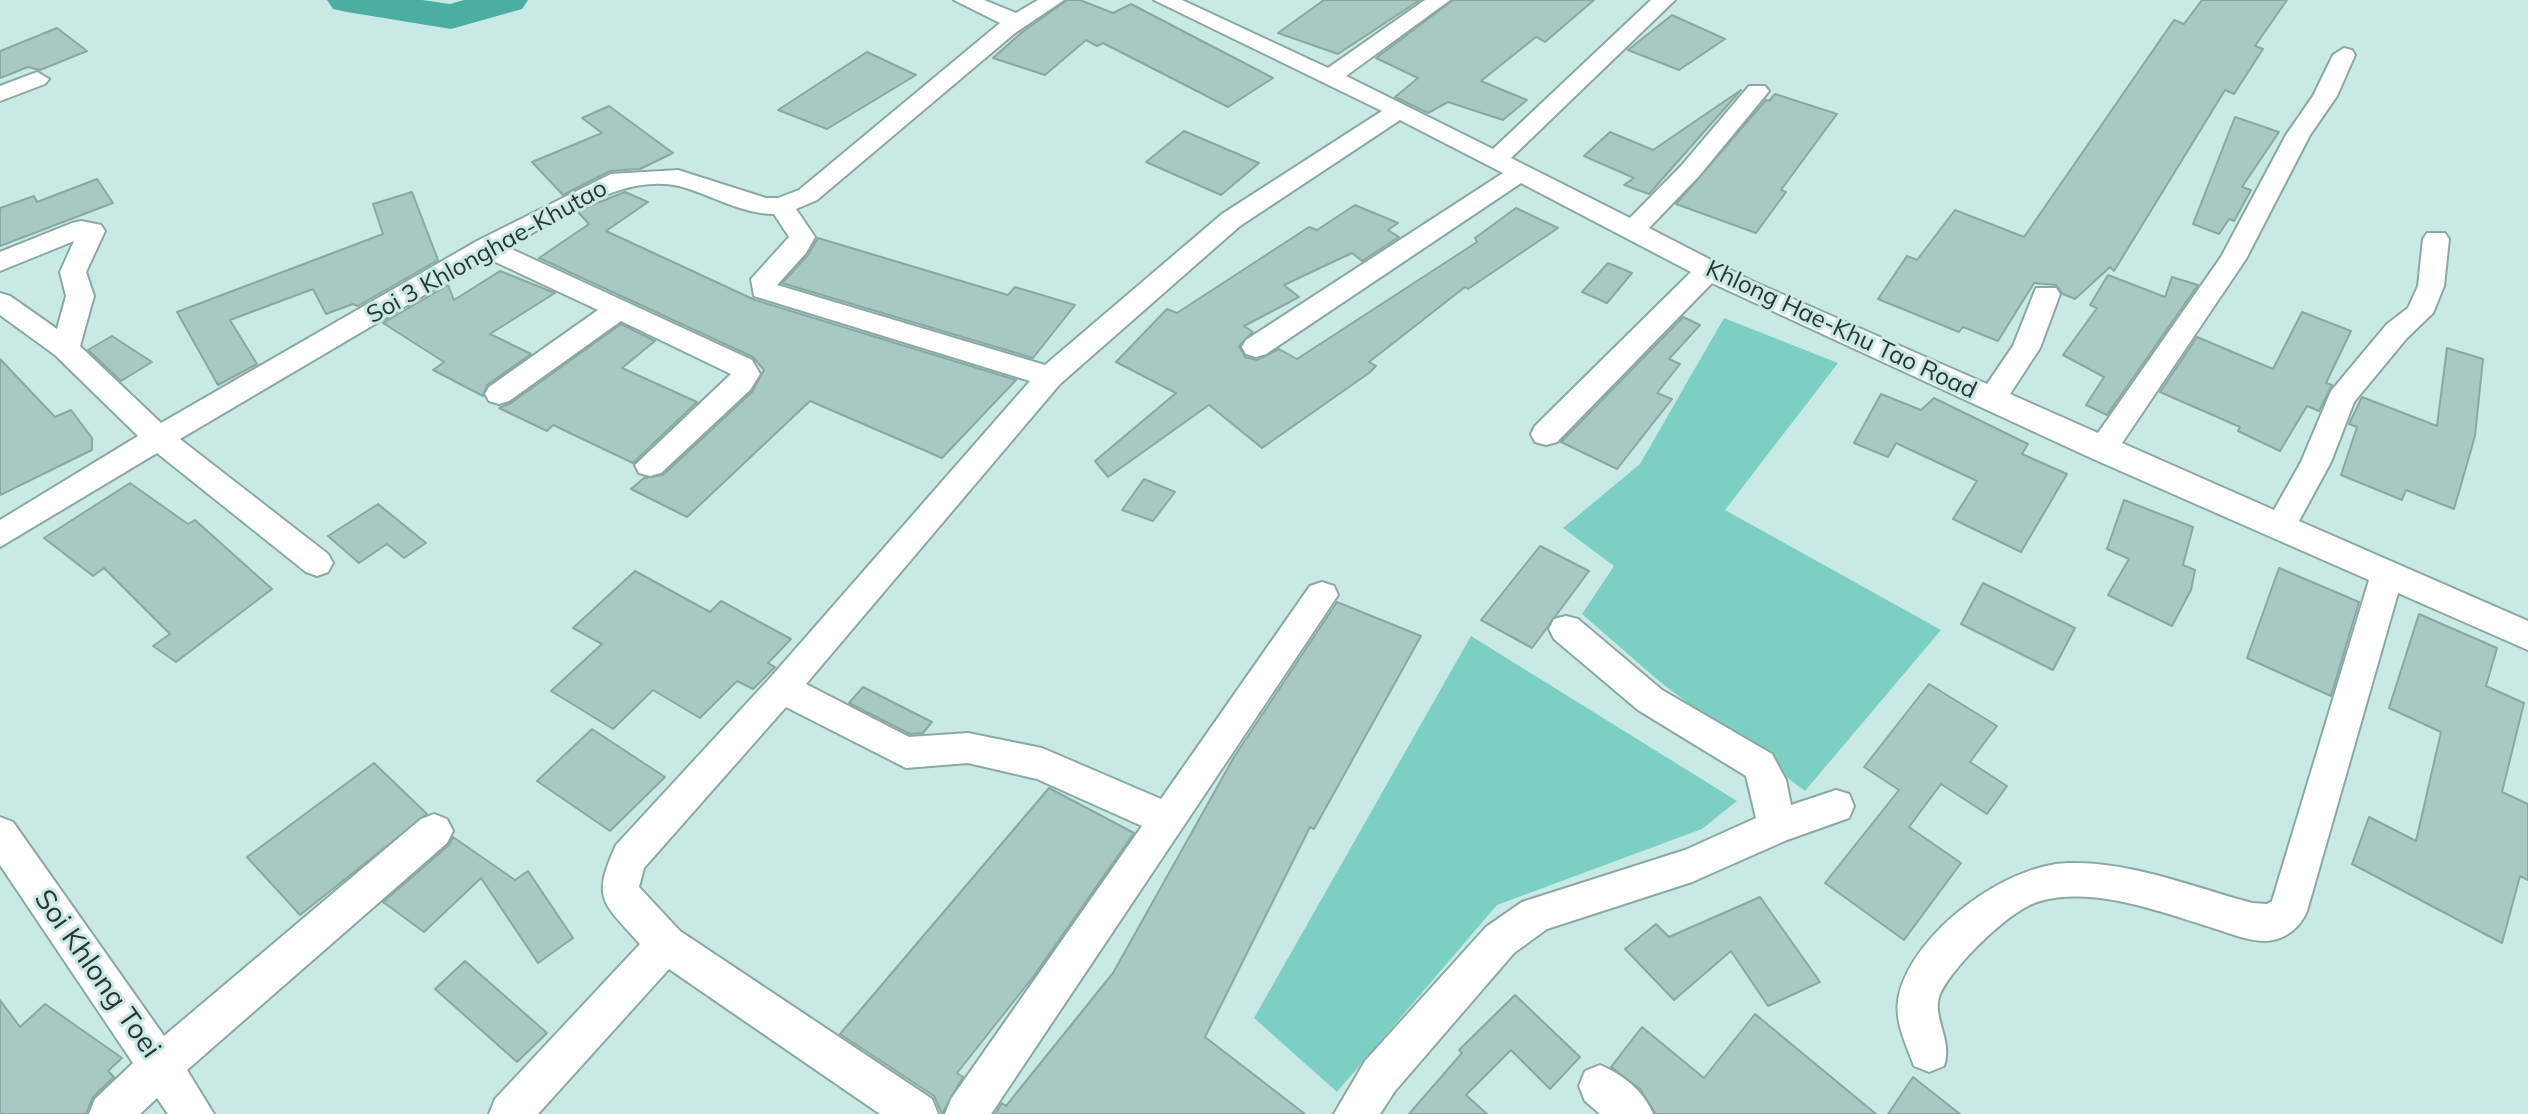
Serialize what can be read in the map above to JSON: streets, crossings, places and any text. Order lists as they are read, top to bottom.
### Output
{
  "streets": {
    "street": ["Soi 3 Khlonghae-Khutao", "Khlong Hae-Khu Tao Road", "Soi Khlong Toei"]
  }
}
